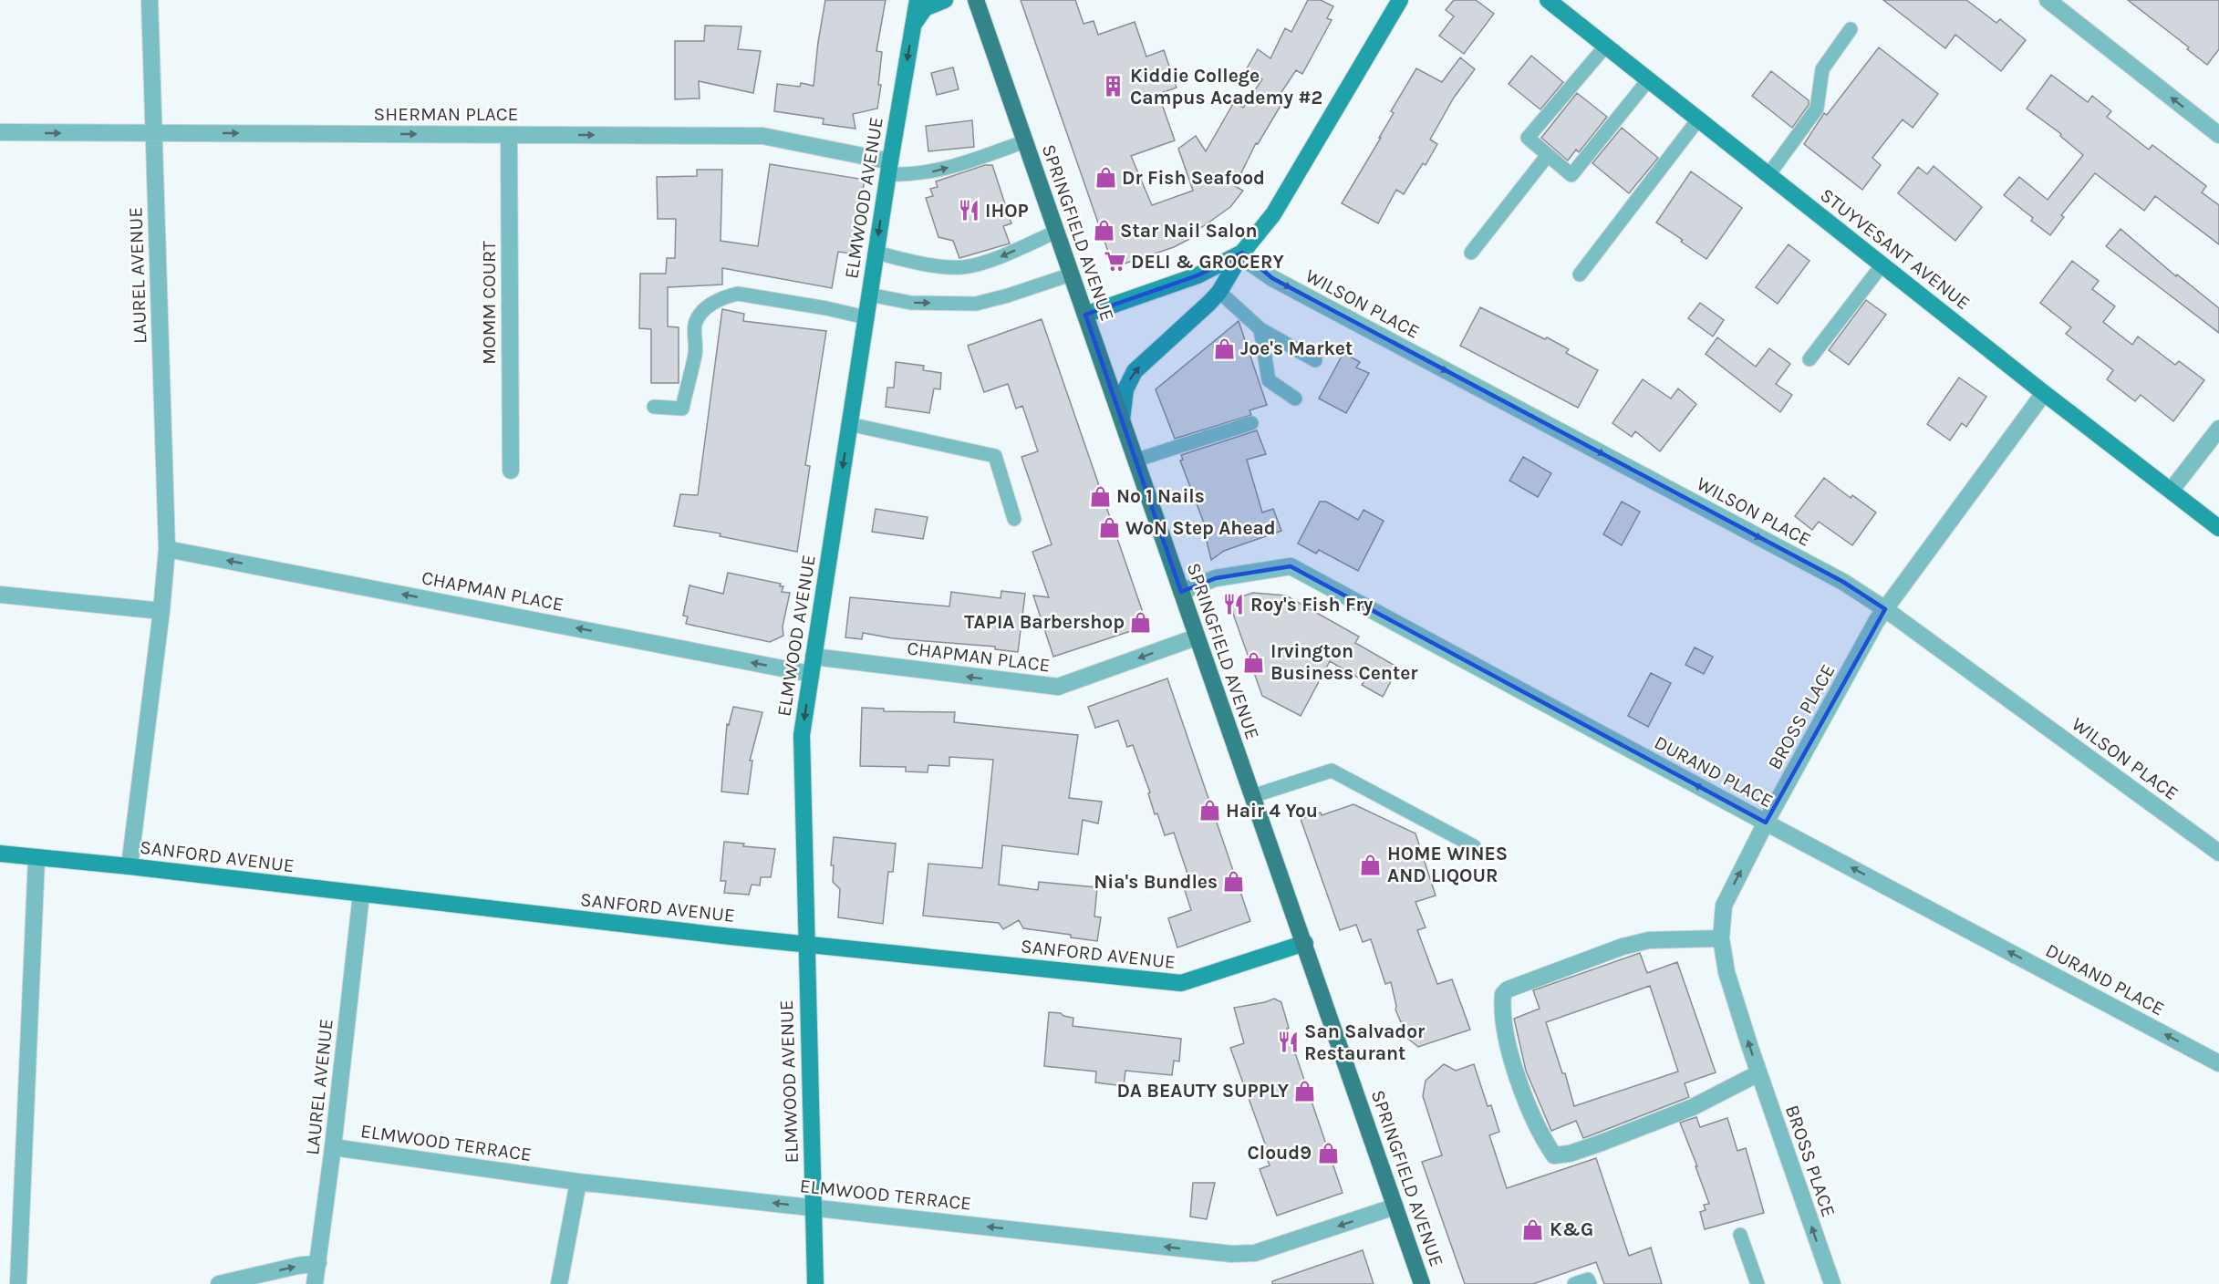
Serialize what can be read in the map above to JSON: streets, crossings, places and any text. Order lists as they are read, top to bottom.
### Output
{
  "streets": {
    "main road": [
      "ELMWOOD AVENUE",
      "SPRINGFIELD AVENUE",
      "STUYVESANT AVENUE",
      "SANFORD AVENUE"
    ],
    "street": [
      "SHERMAN PLACE",
      "LAUREL AVENUE",
      "MOMM COURT",
      "WILSON PLACE",
      "CHAPMAN PLACE",
      "BROSS PLACE",
      "DURAND PLACE",
      "ELMWOOD TERRACE"
    ]
  },
  "crossings": [
    ["SHERMAN PLACE", "ELMWOOD AVENUE"],
    ["SHERMAN PLACE", "LAUREL AVENUE"],
    ["SHERMAN PLACE", "MOMM COURT"],
    ["ELMWOOD AVENUE", "CHAPMAN PLACE"],
    ["ELMWOOD AVENUE", "SANFORD AVENUE"],
    ["ELMWOOD AVENUE", "ELMWOOD TERRACE"],
    ["SPRINGFIELD AVENUE", "CHAPMAN PLACE"],
    ["SPRINGFIELD AVENUE", "DURAND PLACE"],
    ["SPRINGFIELD AVENUE", "SANFORD AVENUE"],
    ["SPRINGFIELD AVENUE", "ELMWOOD TERRACE"],
    ["STUYVESANT AVENUE", "BROSS PLACE"],
    ["LAUREL AVENUE", "CHAPMAN PLACE"],
    ["LAUREL AVENUE", "SANFORD AVENUE"],
    ["LAUREL AVENUE", "ELMWOOD TERRACE"],
    ["WILSON PLACE", "BROSS PLACE"],
    ["BROSS PLACE", "DURAND PLACE"]
  ],
  "one_way": [
    "SHERMAN PLACE",
    "ELMWOOD AVENUE",
    "WILSON PLACE",
    "CHAPMAN PLACE",
    "BROSS PLACE",
    "DURAND PLACE",
    "ELMWOOD TERRACE"
  ],
  "places": {
    "building": ["Kiddie College Campus Academy #2"],
    "shop": [
      "Dr Fish Seafood",
      "Star Nail Salon",
      "Joe's Market",
      "No 1 Nails",
      "WoN Step Ahead",
      "TAPIA Barbershop",
      "Irvington Business Center",
      "Hair 4 You",
      "HOME WINES AND LIQOUR",
      "Nia's Bundles",
      "DA BEAUTY SUPPLY",
      "Cloud9",
      "K&G"
    ],
    "restaurant": ["IHOP", "Roy's Fish Fry", "San Salvador Restaurant"],
    "supermarket": ["DELI & GROCERY"]
  }
}
